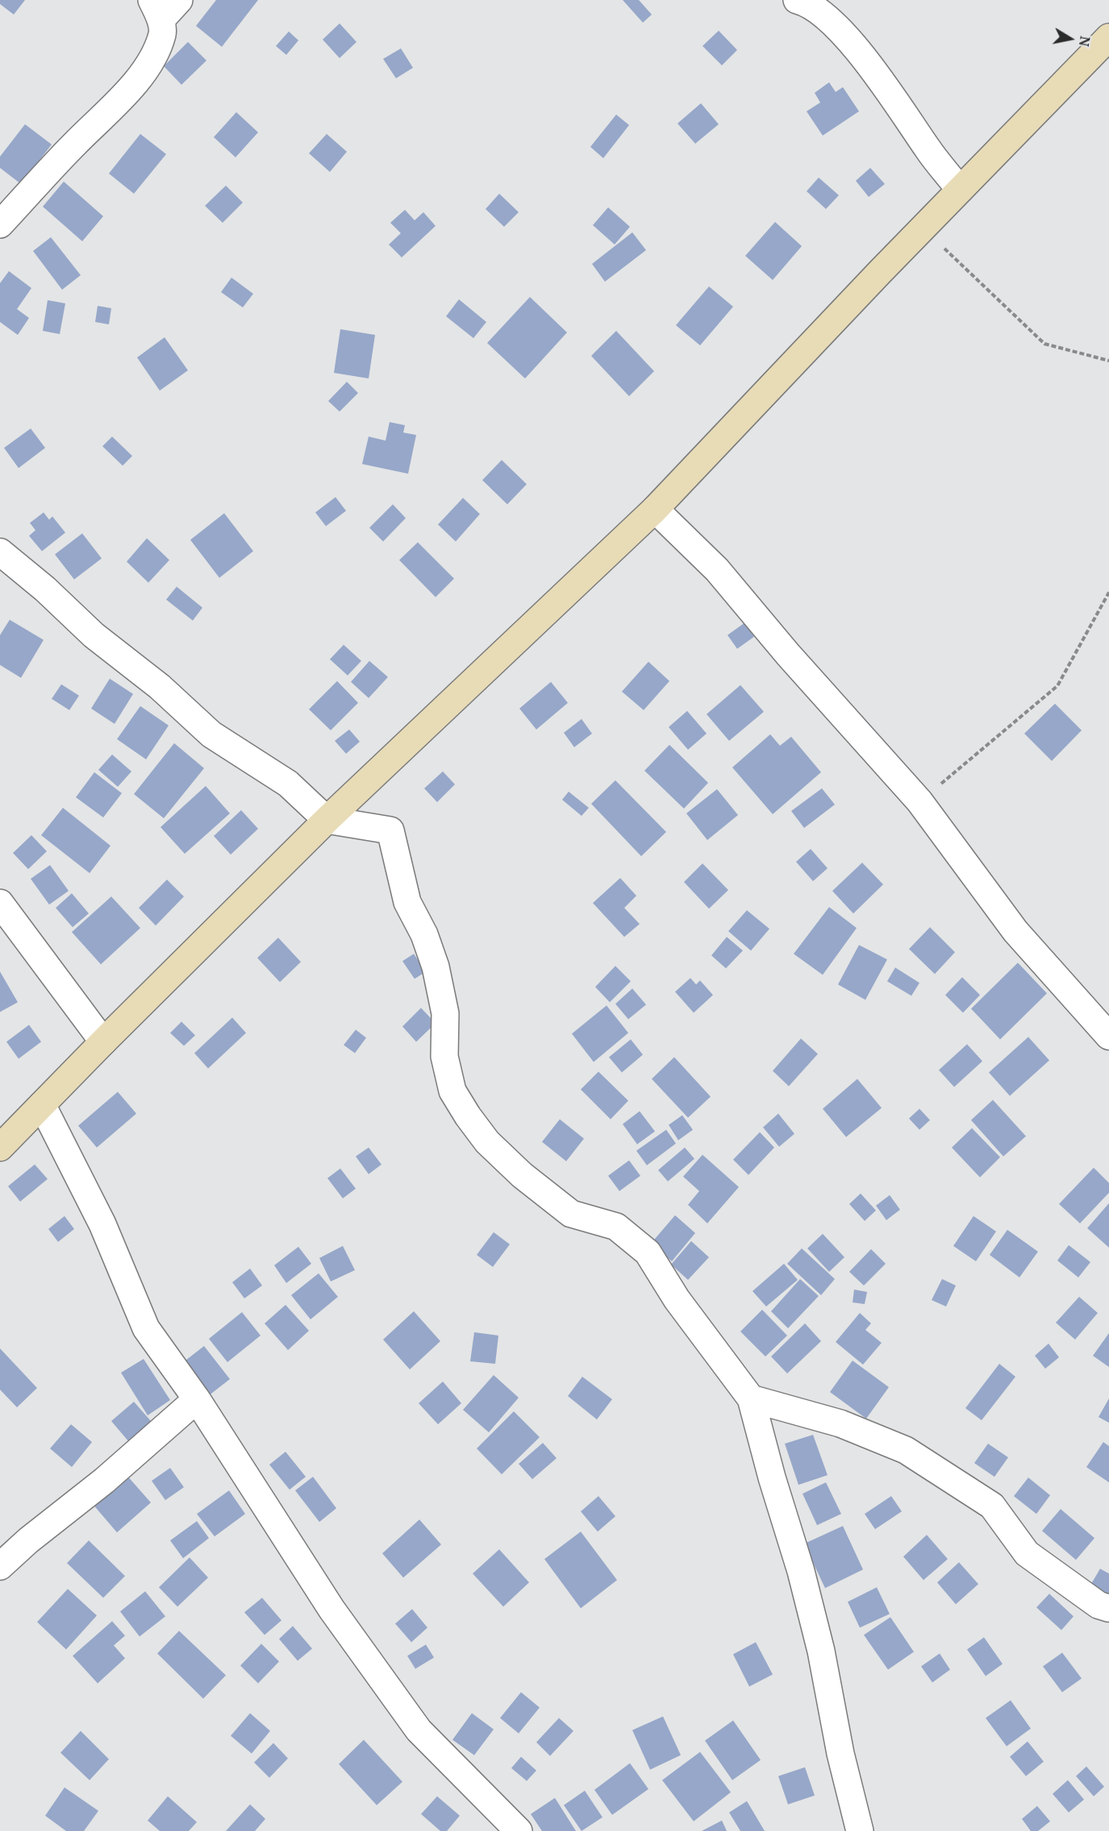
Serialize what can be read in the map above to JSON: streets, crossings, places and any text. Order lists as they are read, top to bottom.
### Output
{
  "north": "right"
}
